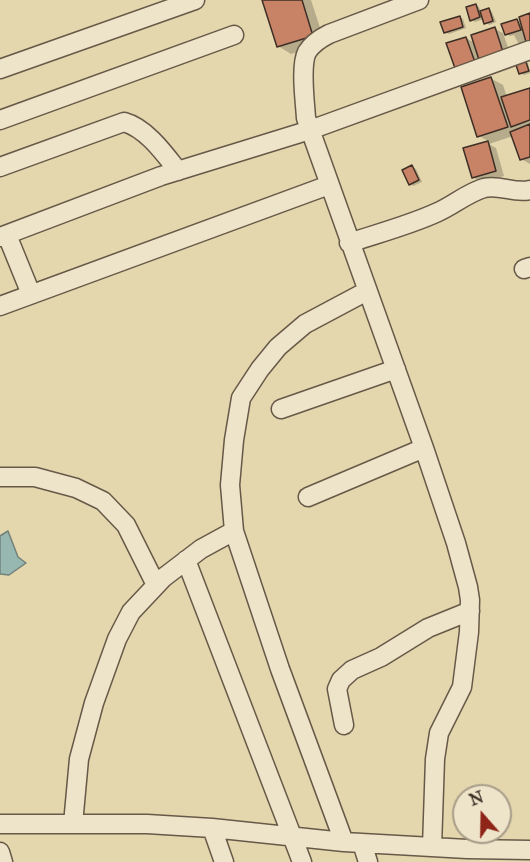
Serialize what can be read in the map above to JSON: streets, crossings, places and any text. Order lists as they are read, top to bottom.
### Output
{
  "north": "top"
}
